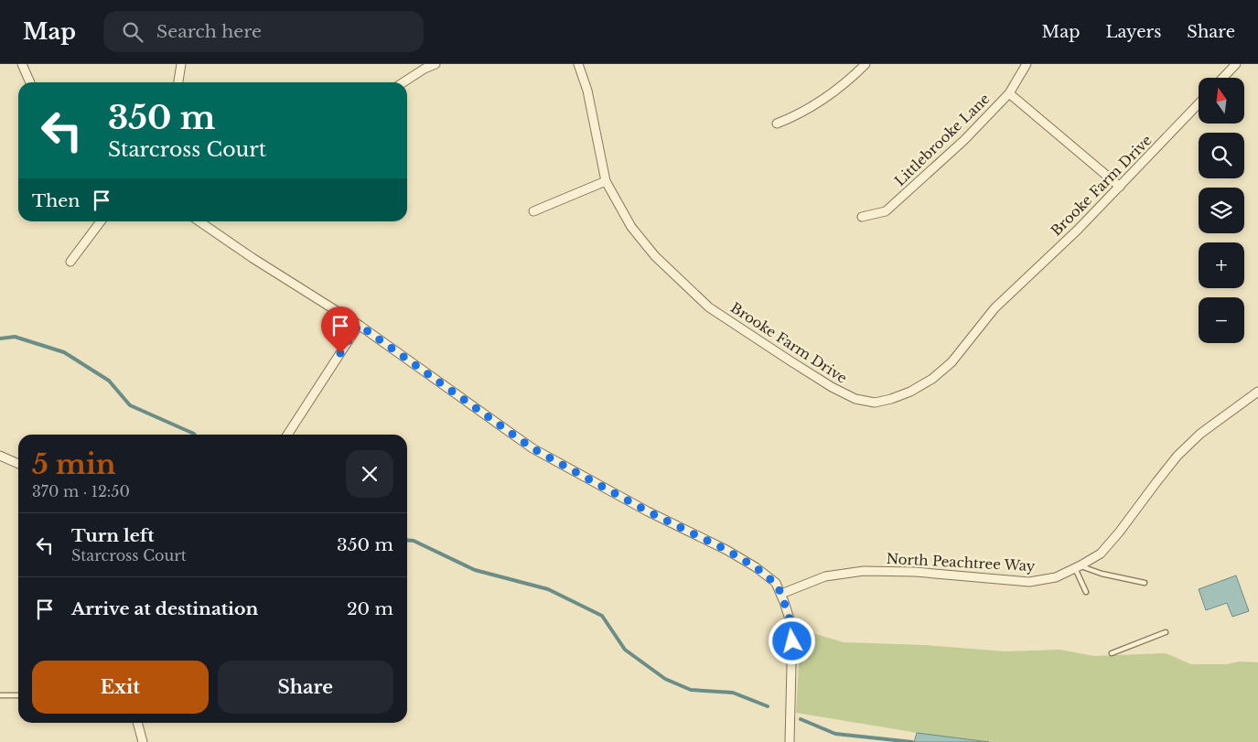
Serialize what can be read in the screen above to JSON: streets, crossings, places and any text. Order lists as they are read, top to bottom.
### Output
{
  "streets": {
    "street": ["Littlebrooke Lane", "Brooke Farm Drive", "North Peachtree Way"]
  },
  "north": "top",
  "page": {
    "header": "Map",
    "search": "Search here",
    "nav": ["Map", "Layers", "Share"],
    "map_buttons": ["+", "−"],
    "turn": ["350 m", "Starcross Court"],
    "then": "Then",
    "heading": ["5 min", "370 m · 12:50"],
    "list": [
      {
        "name": "Turn left",
        "note": "Starcross Court",
        "value": "350 m"
      },
      {
        "name": "Arrive at destination",
        "value": "20 m"
      }
    ],
    "buttons": ["Exit", "Share"]
  }
}
